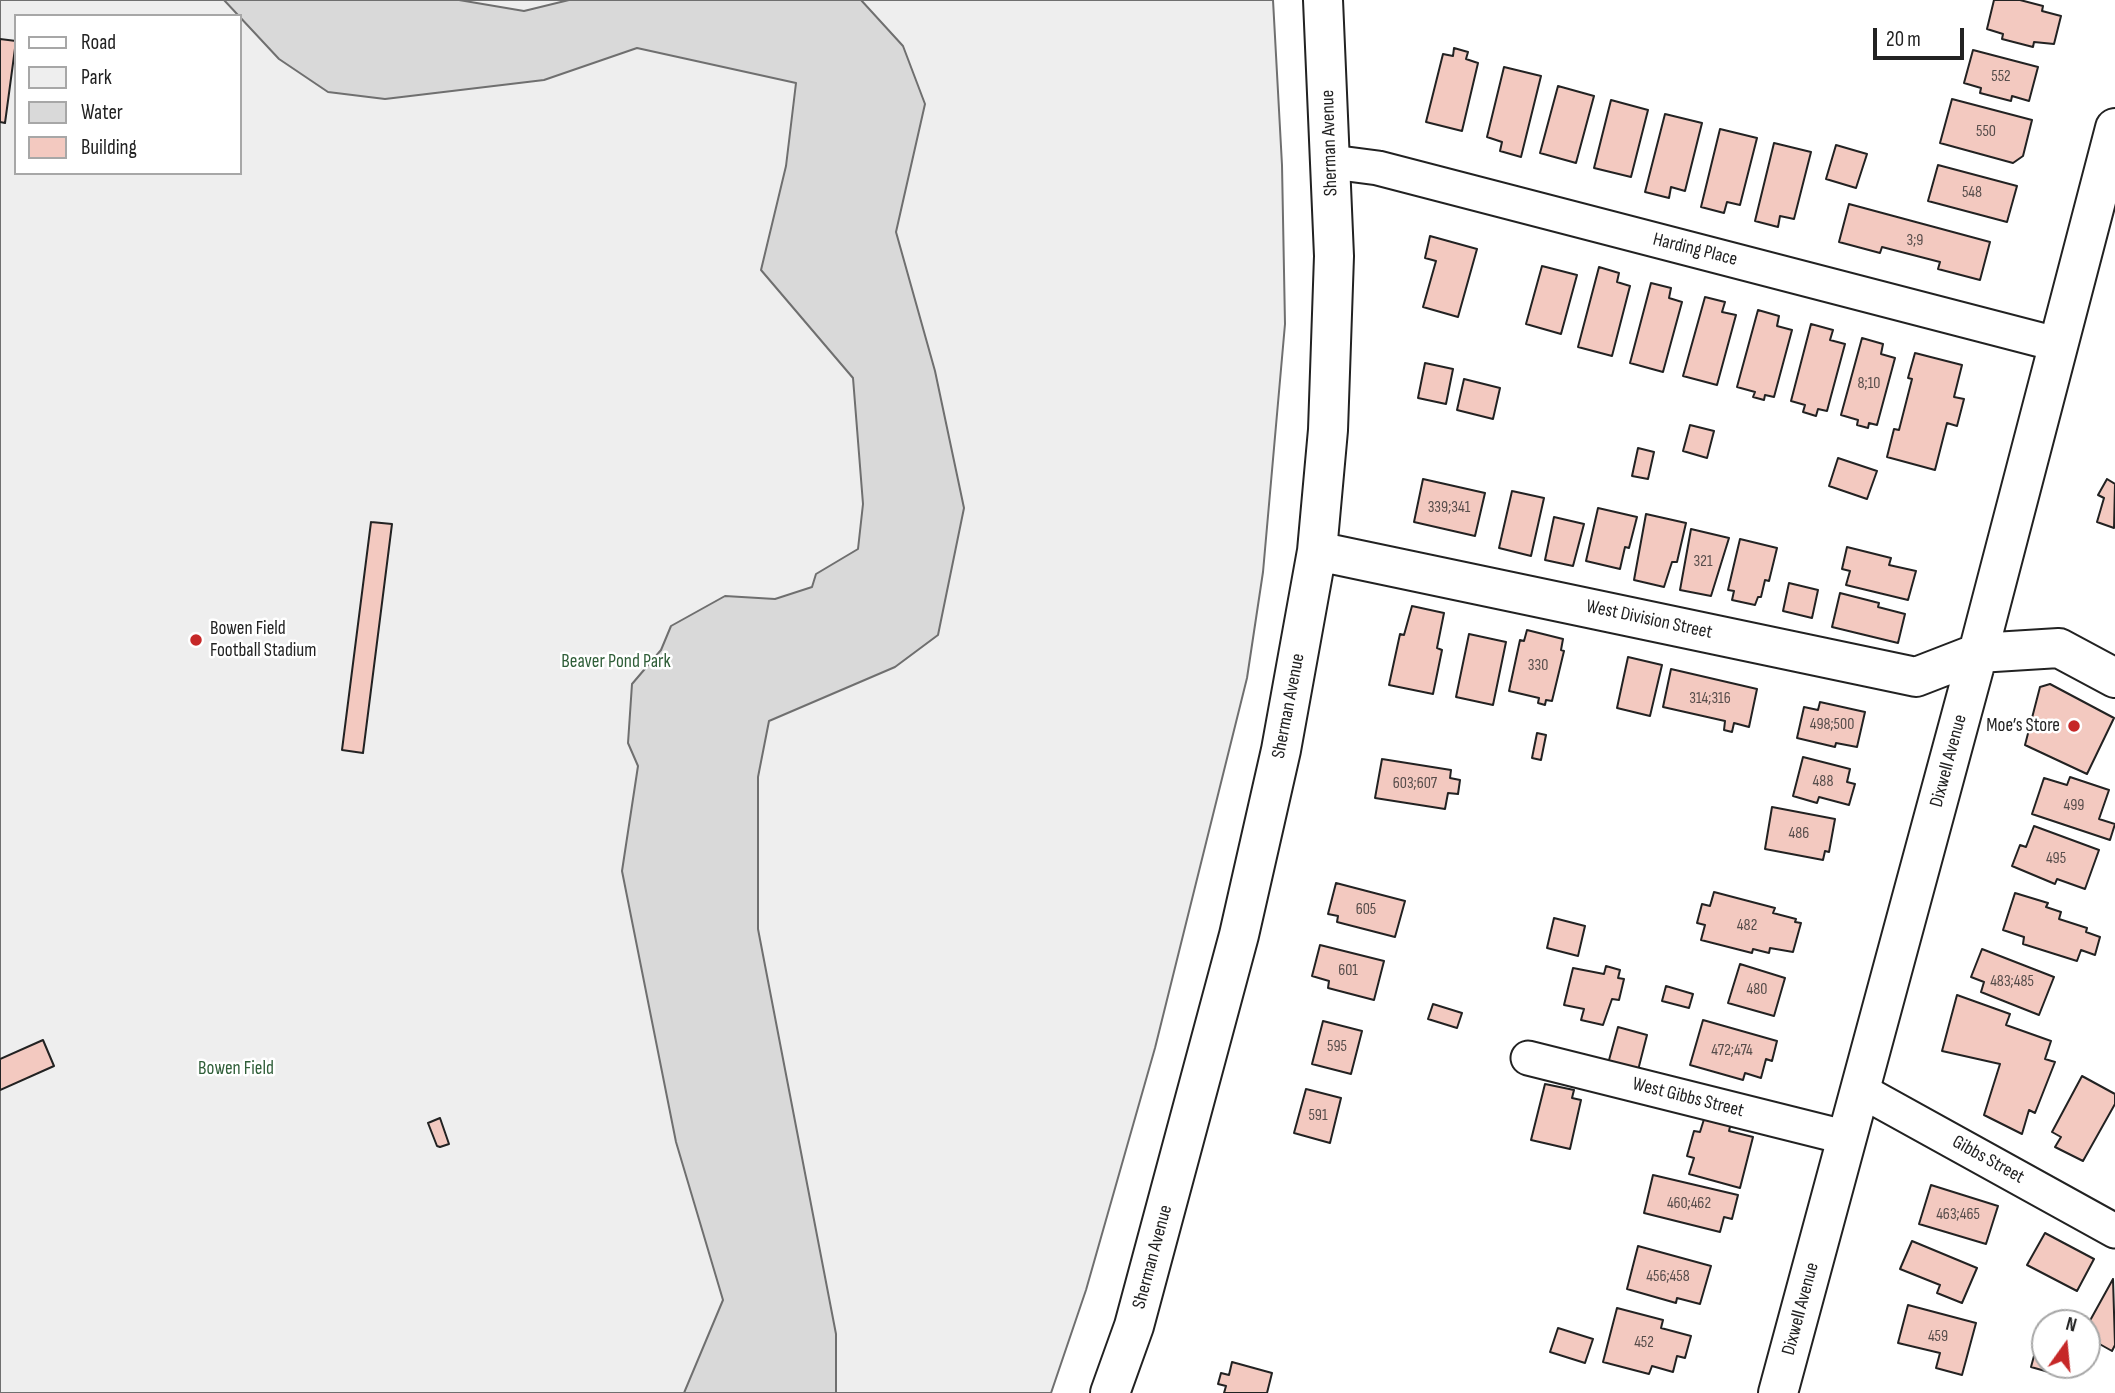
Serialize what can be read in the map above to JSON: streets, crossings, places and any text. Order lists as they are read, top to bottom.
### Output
{
  "streets": {
    "main road": ["Sherman Avenue", "West Division Street", "Dixwell Avenue"],
    "street": ["Harding Place", "West Gibbs Street", "Gibbs Street"]
  },
  "crossings": [
    ["Sherman Avenue", "Harding Place"],
    ["Sherman Avenue", "West Division Street"],
    ["Harding Place", "Dixwell Avenue"],
    ["West Division Street", "Dixwell Avenue"],
    ["Dixwell Avenue", "West Gibbs Street"],
    ["Dixwell Avenue", "Gibbs Street"]
  ],
  "parks": ["Beaver Pond Park", "Bowen Field"],
  "places": ["Bowen Field Football Stadium", "Moe’s Store"],
  "house_numbers": [
    "552",
    "550",
    "548",
    "3;9",
    "8;10",
    "339;341",
    "321",
    "330",
    "314;316",
    "498;500",
    "488",
    "603;607",
    "499",
    "486",
    "495",
    "605",
    "482",
    "601",
    "483;485",
    "480",
    "595",
    "472;474",
    "591",
    "460;462",
    "463;465",
    "456;458",
    "459",
    "452"
  ],
  "legend": [
    "Road",
    "Park",
    "Water",
    "Building"
  ],
  "scale_bar": "20 m",
  "north": "top"
}
